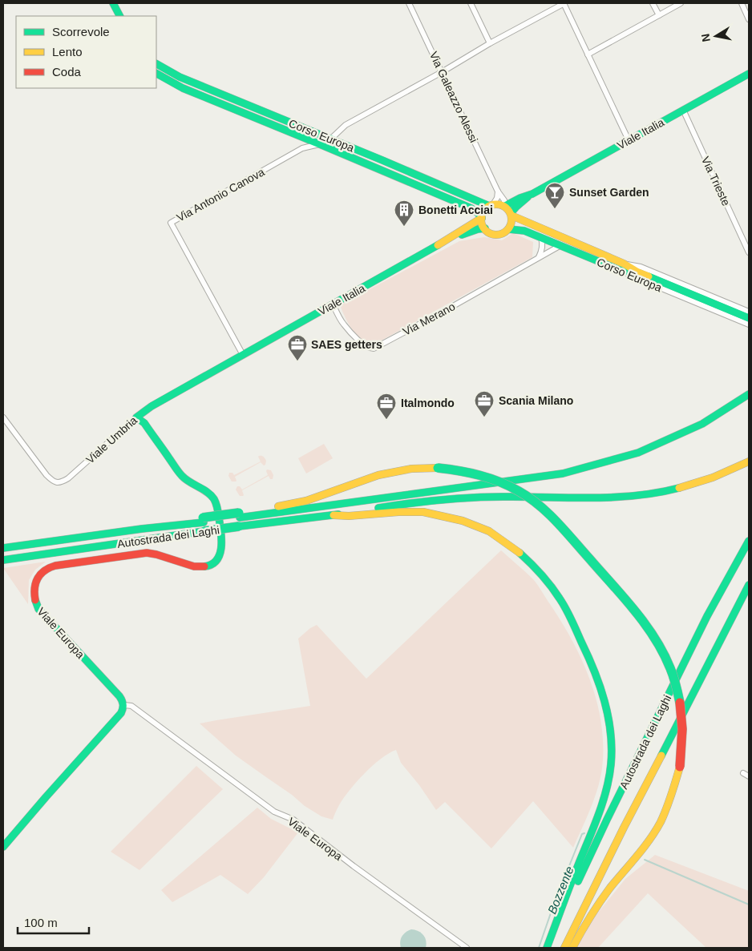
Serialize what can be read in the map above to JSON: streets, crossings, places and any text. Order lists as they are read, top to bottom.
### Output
{
  "streets": {
    "main road": [
      "Viale Italia",
      "Corso Europa",
      "Viale Umbria",
      "Autostrada dei Laghi",
      "Viale Europa"
    ],
    "street": [
      "Via Galeazzo Alessi",
      "Via Trieste",
      "Via Antonio Canova",
      "Via Merano"
    ]
  },
  "crossings": [
    ["Via Galeazzo Alessi", "Viale Italia"],
    ["Via Galeazzo Alessi", "Corso Europa"],
    ["Viale Italia", "Corso Europa"],
    ["Viale Italia", "Via Trieste"],
    ["Viale Italia", "Via Antonio Canova"],
    ["Viale Italia", "Via Merano"],
    ["Viale Italia", "Viale Umbria"],
    ["Corso Europa", "Via Antonio Canova"],
    ["Corso Europa", "Via Merano"],
    ["Via Antonio Canova", "Viale Umbria"],
    ["Viale Umbria", "Viale Europa"]
  ],
  "water": ["Bozzente"],
  "places": {
    "bar": ["Sunset Garden"],
    "building": ["Bonetti Acciai"],
    "office": ["SAES getters", "Scania Milano", "Italmondo"]
  },
  "legend": ["Scorrevole", "Lento", "Coda"],
  "scale_bar": "100 m",
  "north": "left"
}
